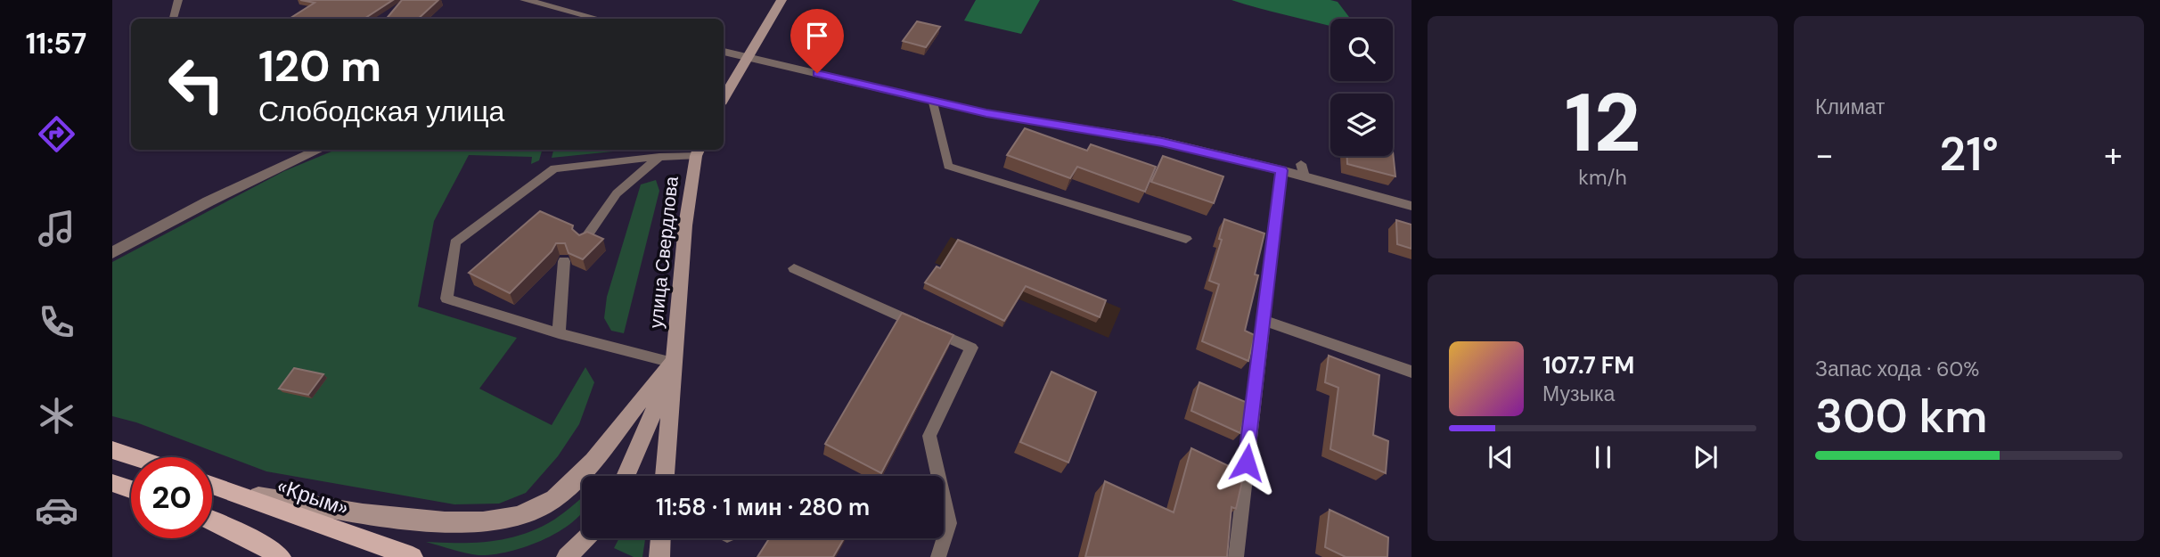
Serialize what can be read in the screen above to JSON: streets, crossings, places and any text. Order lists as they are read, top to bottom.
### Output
{
  "streets": {
    "main road": ["улица Свердлова", "«Крым»"]
  },
  "page": {
    "tabs": "11:57",
    "tile": [
      ["12", "km/h"],
      "Климат",
      ["Запас хода · 60%", "300 km"]
    ],
    "turn": ["120 m", "Слободская улица"],
    "heat": ["−", "21°", "+"],
    "song": ["107.7 FM", "Музыка"],
    "limit": "20",
    "trip": "11:58 · 1 мин · 280 m"
  }
}
